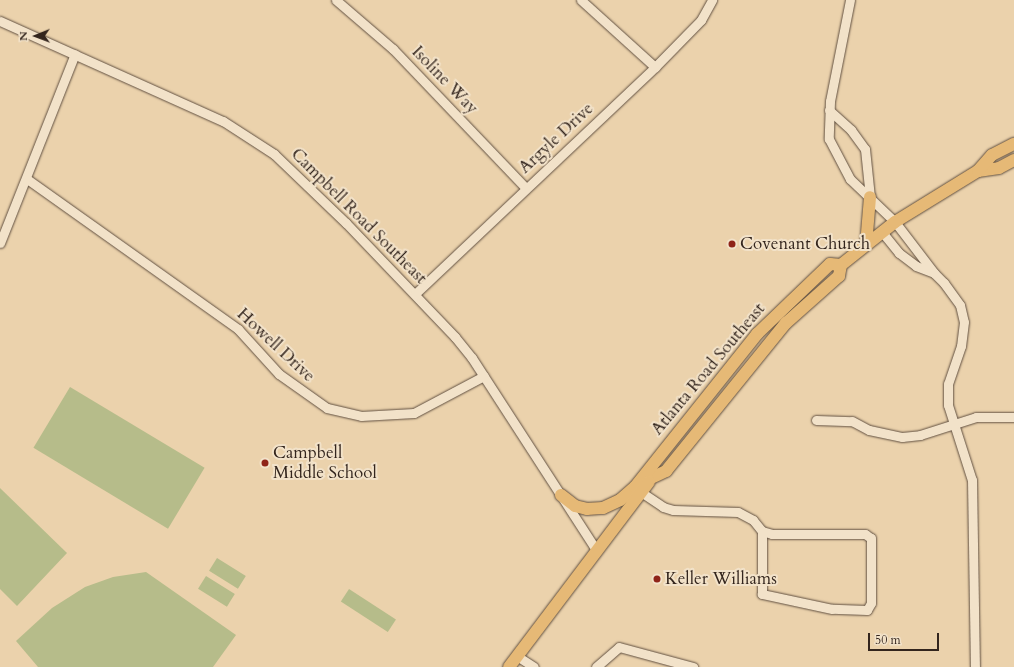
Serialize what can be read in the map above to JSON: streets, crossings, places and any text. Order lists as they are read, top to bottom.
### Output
{
  "streets": {
    "main road": ["Atlanta Road Southeast"],
    "street": [
      "Isoline Way",
      "Argyle Drive",
      "Campbell Road Southeast",
      "Howell Drive"
    ]
  },
  "crossings": [
    ["Isoline Way", "Argyle Drive"],
    ["Argyle Drive", "Campbell Road Southeast"],
    ["Campbell Road Southeast", "Howell Drive"],
    ["Campbell Road Southeast", "Atlanta Road Southeast"]
  ],
  "places": ["Covenant Church", "Campbell Middle School", "Keller Williams"],
  "scale_bar": "50 m",
  "north": "left"
}
